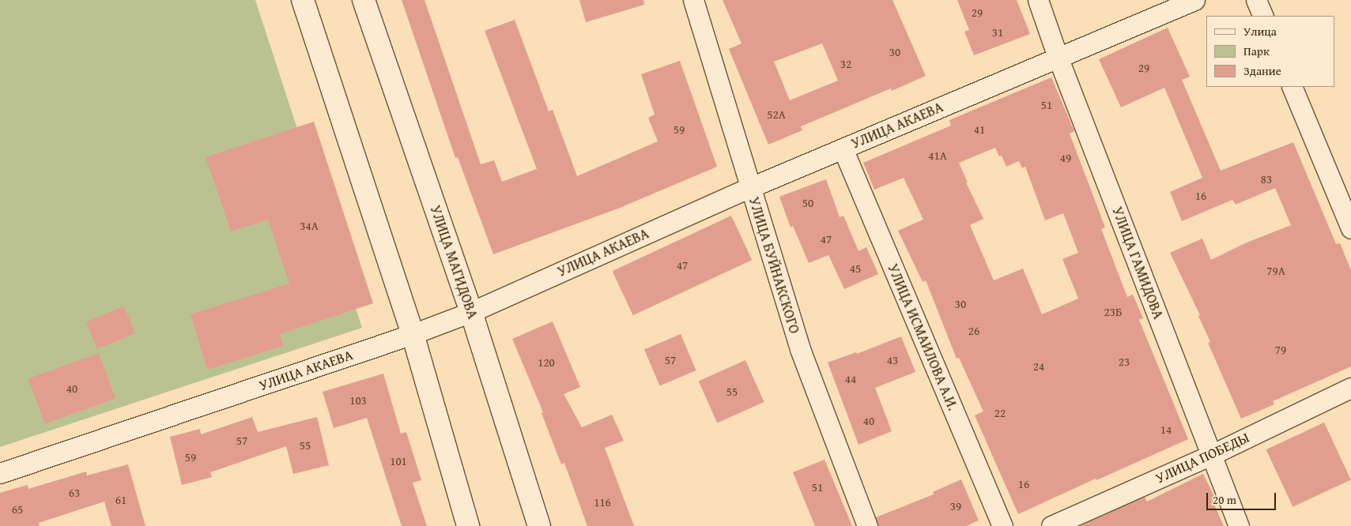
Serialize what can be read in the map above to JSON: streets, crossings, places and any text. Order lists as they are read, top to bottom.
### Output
{
  "streets": {
    "main road": ["УЛИЦА МАГИДОВА"],
    "street": [
      "УЛИЦА АКАЕВА",
      "УЛИЦА ГАМИДОВА",
      "УЛИЦА БУЙНАКСКОГО",
      "УЛИЦА ИСМАИЛОВА А.И.",
      "УЛИЦА ПОБЕДЫ"
    ]
  },
  "crossings": [
    ["УЛИЦА АКАЕВА", "УЛИЦА МАГИДОВА"],
    ["УЛИЦА АКАЕВА", "УЛИЦА ГАМИДОВА"],
    ["УЛИЦА АКАЕВА", "УЛИЦА БУЙНАКСКОГО"],
    ["УЛИЦА АКАЕВА", "УЛИЦА ИСМАИЛОВА А.И."],
    ["УЛИЦА ГАМИДОВА", "УЛИЦА ПОБЕДЫ"]
  ],
  "house_numbers": [
    "29",
    "31",
    "30",
    "32",
    "29",
    "51",
    "52А",
    "59",
    "41",
    "41А",
    "49",
    "83",
    "16",
    "50",
    "34А",
    "47",
    "47",
    "45",
    "79А",
    "30",
    "23Б",
    "26",
    "79",
    "57",
    "43",
    "23",
    "120",
    "24",
    "44",
    "40",
    "55",
    "103",
    "22",
    "40",
    "14",
    "57",
    "55",
    "59",
    "101",
    "16",
    "51",
    "63",
    "61",
    "116",
    "39",
    "65"
  ],
  "legend": ["Улица", "Парк", "Здание"],
  "scale_bar": "20 m"
}
